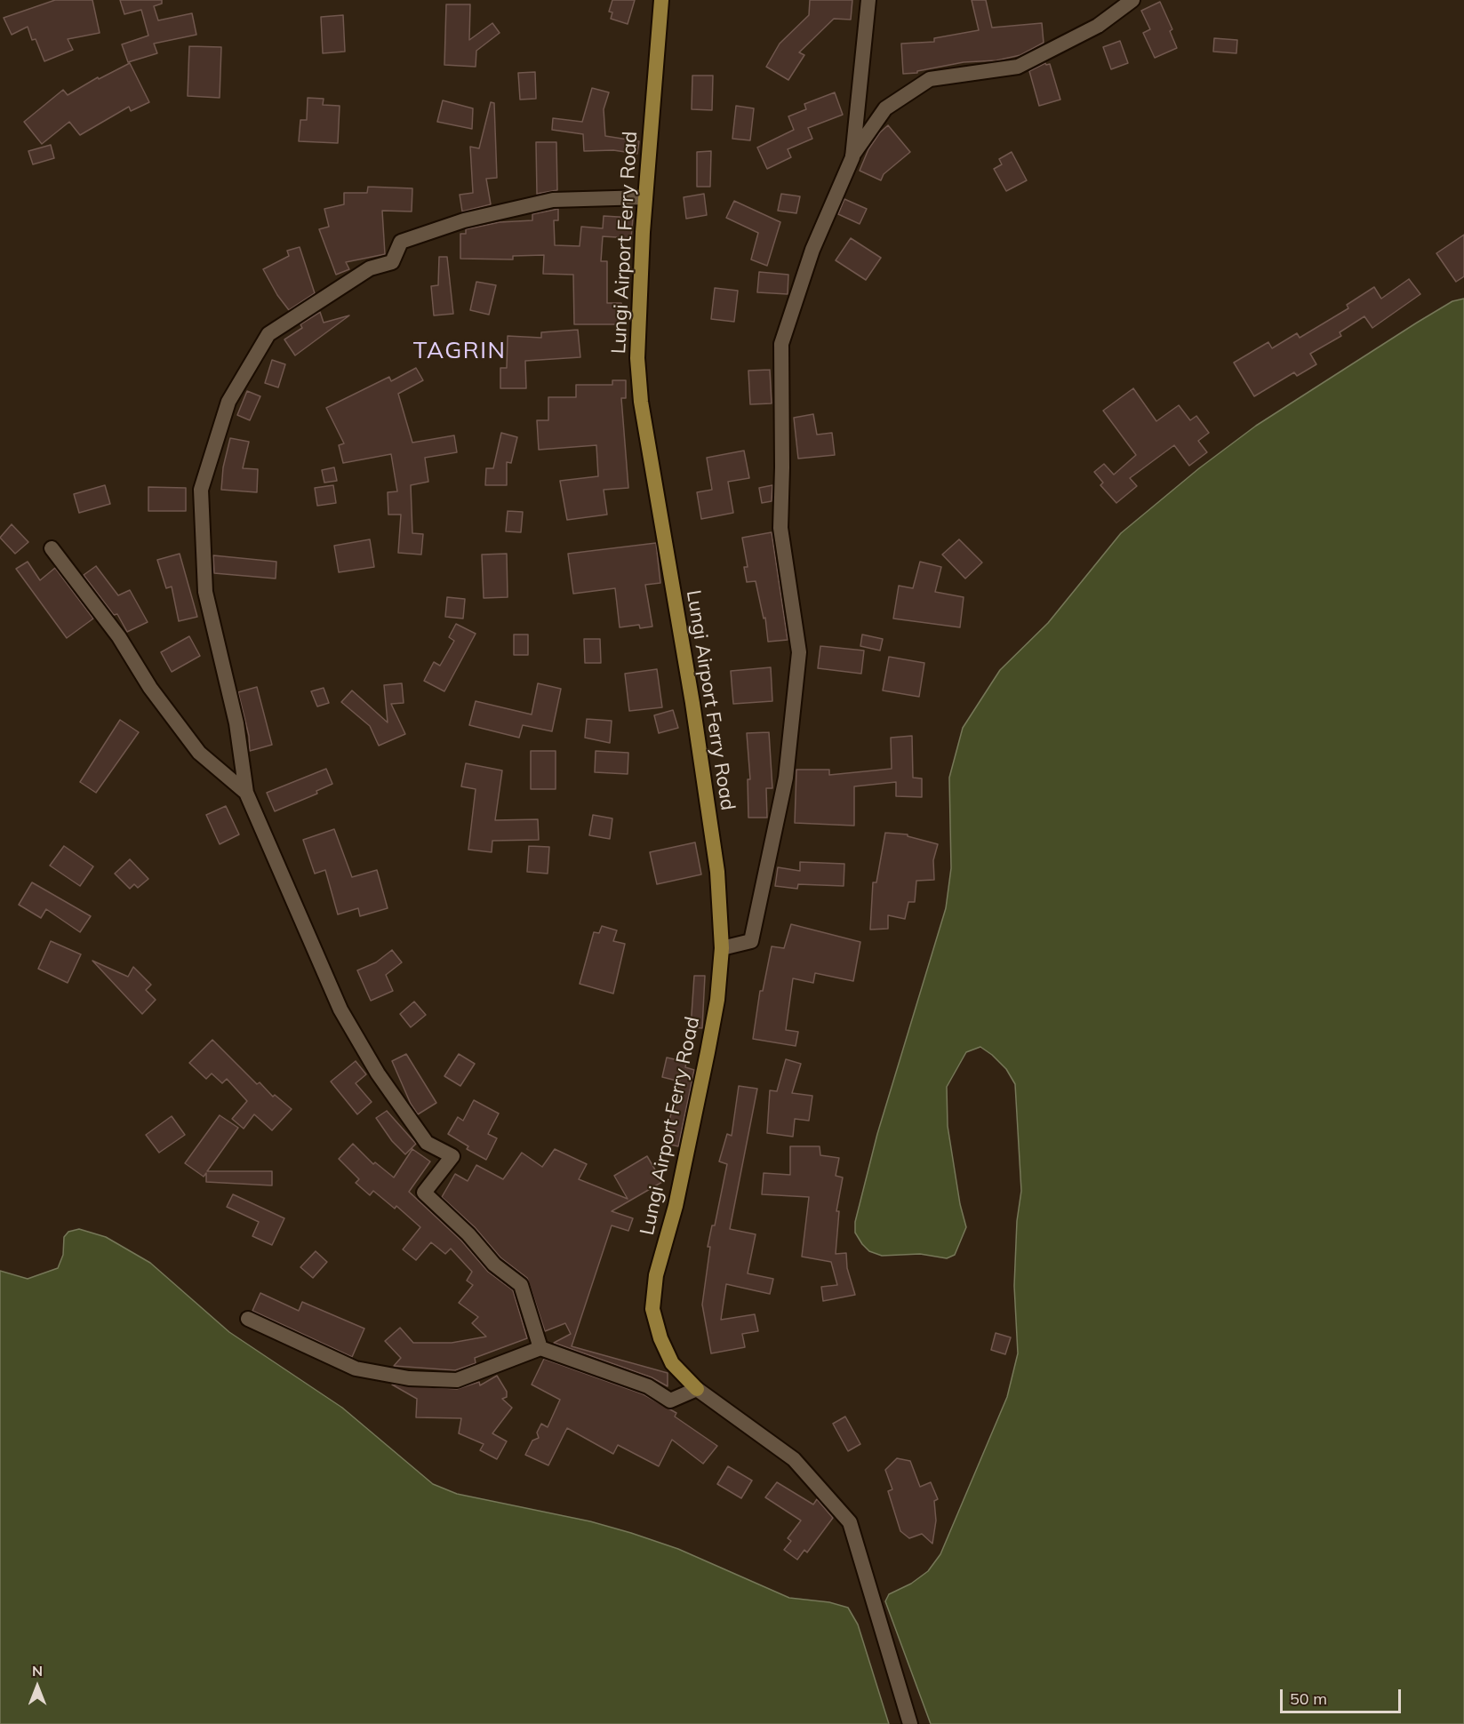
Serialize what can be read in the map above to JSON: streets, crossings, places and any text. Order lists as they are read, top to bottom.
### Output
{
  "streets": {
    "main road": ["Lungi Airport Ferry Road"]
  },
  "districts": ["TAGRIN"],
  "scale_bar": "50 m",
  "north": "top"
}
